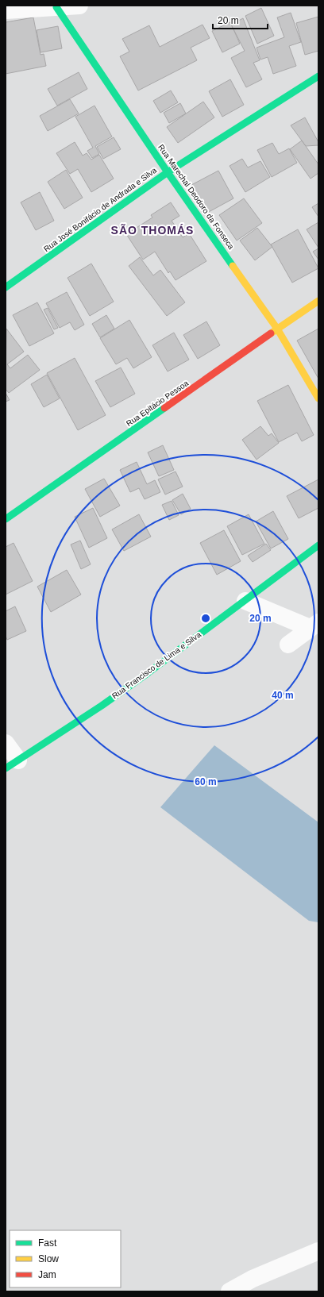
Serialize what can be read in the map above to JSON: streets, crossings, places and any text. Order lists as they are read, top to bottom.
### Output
{
  "streets": {
    "street": [
      "Rua Marechal Deodoro da Fonseca",
      "Rua José Bonifácio de Andrada e Silva",
      "Rua Epitácio Pessoa",
      "Rua Francisco de Lima e Silva"
    ]
  },
  "crossings": [
    ["Rua Marechal Deodoro da Fonseca", "Rua José Bonifácio de Andrada e Silva"],
    ["Rua Marechal Deodoro da Fonseca", "Rua Epitácio Pessoa"]
  ],
  "districts": ["SÃO THOMÁS"],
  "legend": ["Fast", "Slow", "Jam"],
  "scale_bar": "20 m",
  "rings": ["20 m", "40 m", "60 m"]
}
